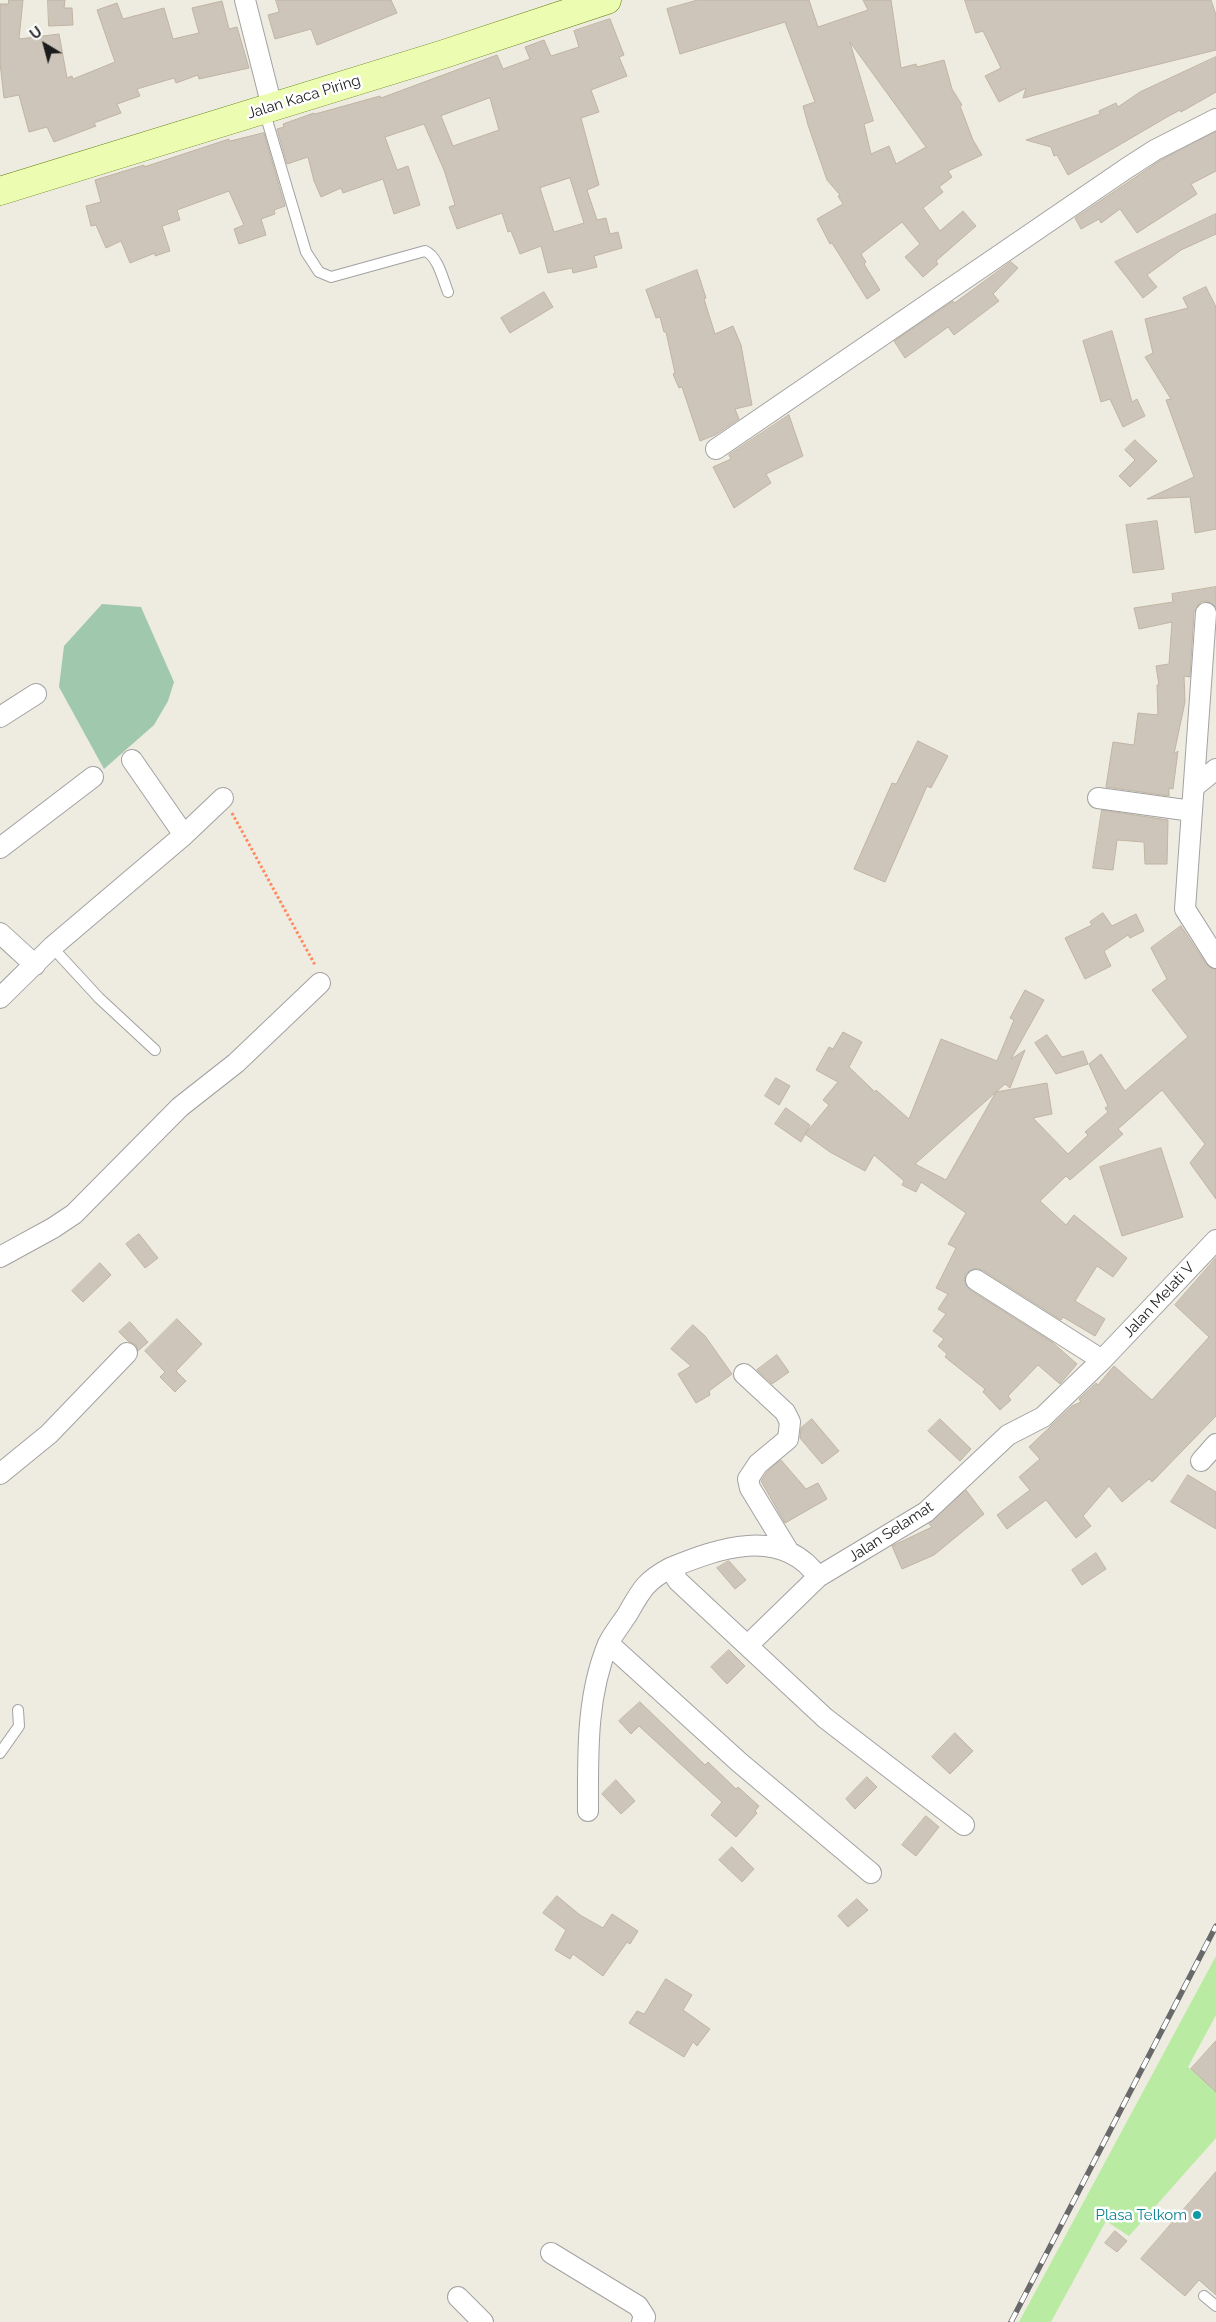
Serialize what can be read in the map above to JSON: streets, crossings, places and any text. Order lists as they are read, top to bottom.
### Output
{
  "streets": {
    "main road": ["Jalan Kaca Piring"],
    "street": ["Jalan Melati V", "Jalan Selamat"]
  },
  "crossings": [
    ["Jalan Melati V", "Jalan Selamat"]
  ],
  "places": ["Plasa Telkom"],
  "north": "top left"
}
